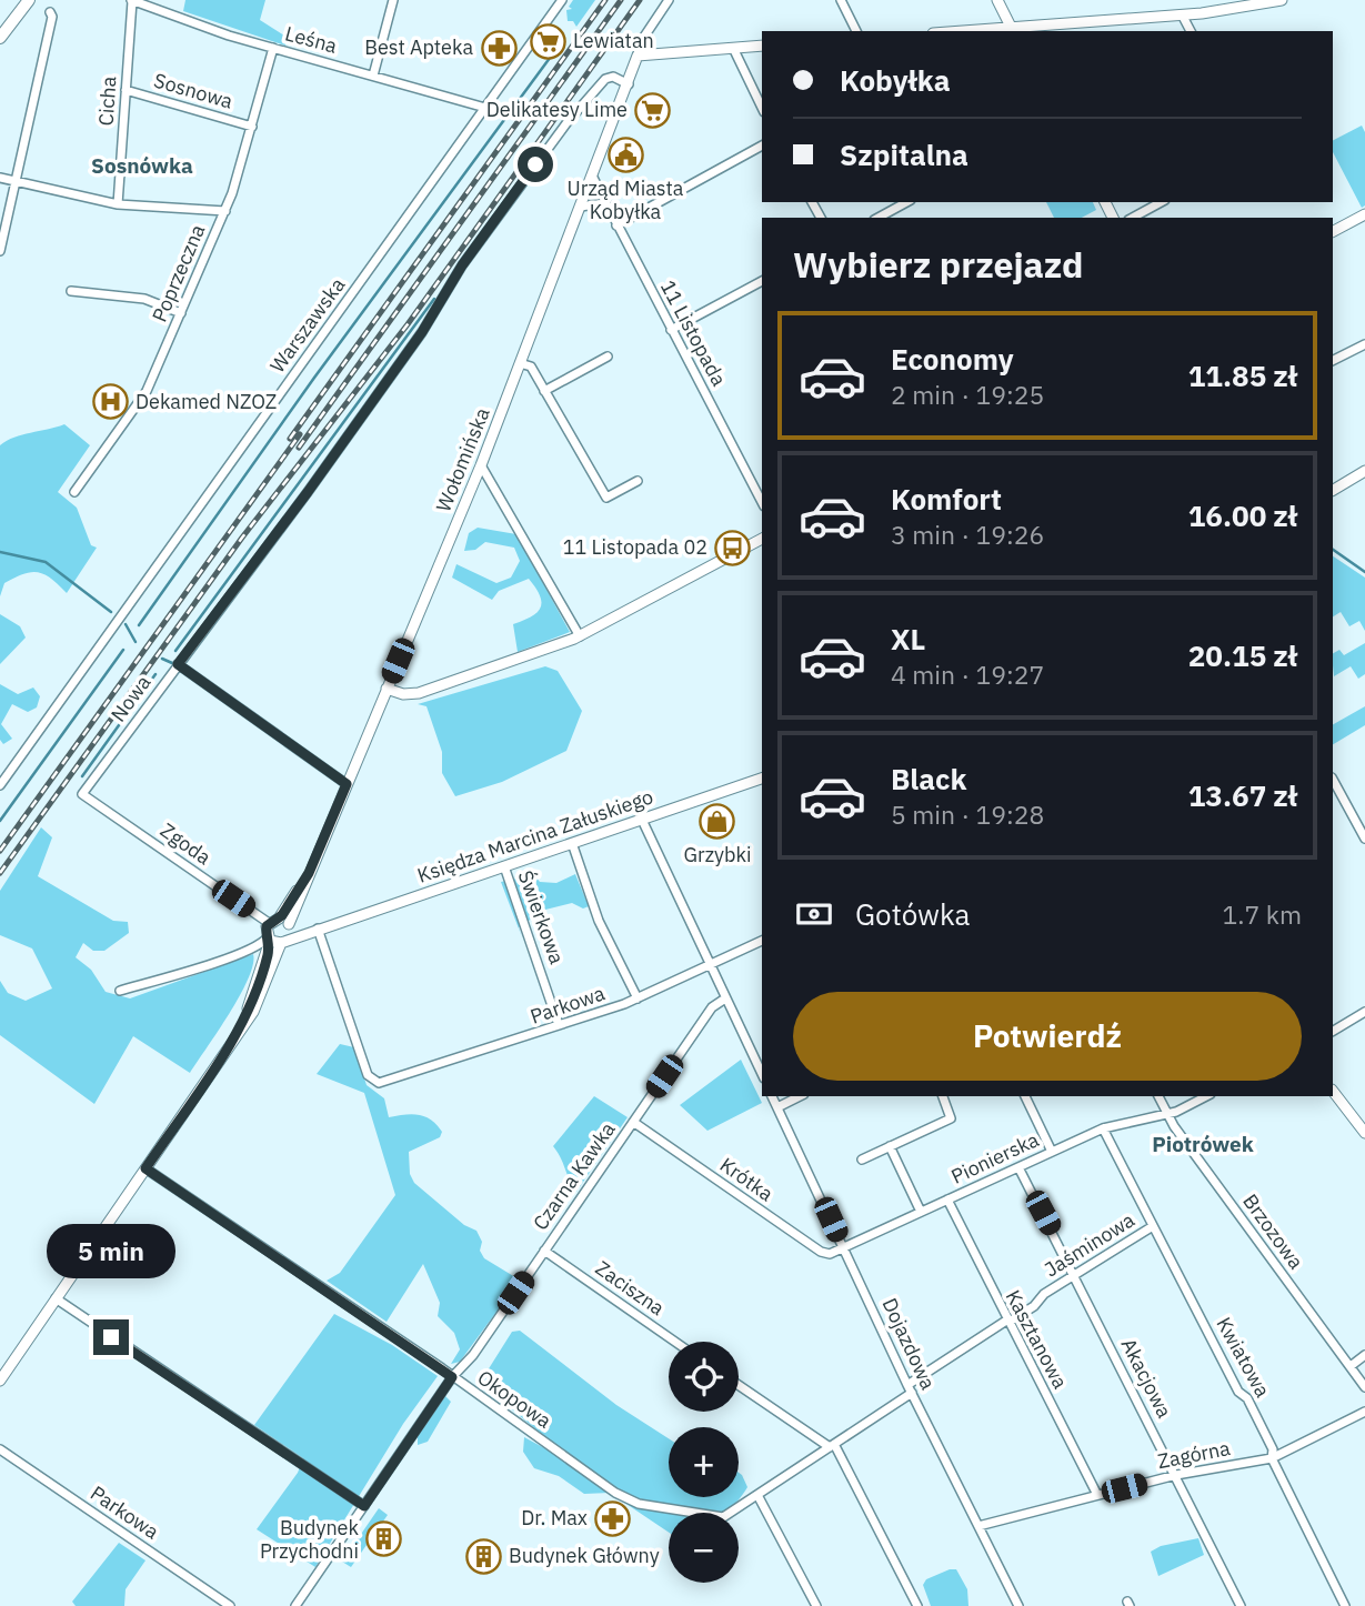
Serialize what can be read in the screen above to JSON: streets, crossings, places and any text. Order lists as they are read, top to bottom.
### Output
{
  "streets": {
    "street": [
      "Leśna",
      "Sosnowa",
      "Cicha",
      "Poprzeczna",
      "Warszawska",
      "11 Listopada",
      "Wołomińska",
      "Nowa",
      "Księdza Marcina Załuskiego",
      "Zgoda",
      "Świerkowa",
      "Parkowa",
      "Pionierska",
      "Czarna Kawka",
      "Krótka",
      "Brzozowa",
      "Jaśminowa",
      "Zaciszna",
      "Kasztanowa",
      "Dojazdowa",
      "Kwiatowa",
      "Akacjowa",
      "Okopowa",
      "Zagórna"
    ]
  },
  "crossings": [
    ["Leśna", "Cicha"],
    ["Leśna", "Poprzeczna"],
    ["Leśna", "Warszawska"],
    ["Sosnowa", "Cicha"],
    ["Sosnowa", "Poprzeczna"],
    ["11 Listopada", "Wołomińska"],
    ["Wołomińska", "Nowa"],
    ["Wołomińska", "Księdza Marcina Załuskiego"],
    ["Wołomińska", "Zgoda"],
    ["Wołomińska", "Okopowa"],
    ["Nowa", "Zgoda"],
    ["Księdza Marcina Załuskiego", "Zgoda"],
    ["Księdza Marcina Załuskiego", "Świerkowa"],
    ["Księdza Marcina Załuskiego", "Parkowa"],
    ["Świerkowa", "Parkowa"],
    ["Pionierska", "Krótka"],
    ["Pionierska", "Brzozowa"],
    ["Pionierska", "Kasztanowa"],
    ["Pionierska", "Dojazdowa"],
    ["Pionierska", "Kwiatowa"],
    ["Pionierska", "Akacjowa"],
    ["Czarna Kawka", "Krótka"],
    ["Czarna Kawka", "Zaciszna"],
    ["Czarna Kawka", "Okopowa"],
    ["Krótka", "Dojazdowa"],
    ["Jaśminowa", "Kasztanowa"],
    ["Jaśminowa", "Dojazdowa"],
    ["Jaśminowa", "Kwiatowa"],
    ["Jaśminowa", "Akacjowa"],
    ["Kasztanowa", "Zagórna"],
    ["Dojazdowa", "Zagórna"],
    ["Kwiatowa", "Zagórna"],
    ["Akacjowa", "Zagórna"]
  ],
  "districts": ["Sosnówka", "Piotrówek"],
  "places": {
    "supermarket": ["Lewiatan", "Delikatesy Lime"],
    "pharmacy": ["Best Apteka", "Dr. Max"],
    "public building": ["Urząd Miasta Kobyłka"],
    "hospital": ["Dekamed NZOZ"],
    "bus stop": ["11 Listopada 02"],
    "shop": ["Grzybki"],
    "building": ["Budynek Przychodni", "Budynek Główny"]
  },
  "page": {
    "banner": ["Kobyłka", "Szpitalna"],
    "heading": "Wybierz przejazd",
    "list": [
      {
        "name": "Economy",
        "note": "2 min · 19:25",
        "value": "11.85 zł"
      },
      {
        "name": "Komfort",
        "note": "3 min · 19:26",
        "value": "16.00 zł"
      },
      {
        "name": "XL",
        "note": "4 min · 19:27",
        "value": "20.15 zł"
      },
      {
        "name": "Black",
        "note": "5 min · 19:28",
        "value": "13.67 zł"
      }
    ],
    "pay": ["Gotówka", "1.7 km"],
    "buttons": "Potwierdź",
    "bubble": "5 min",
    "map_buttons": ["+", "−"]
  }
}
